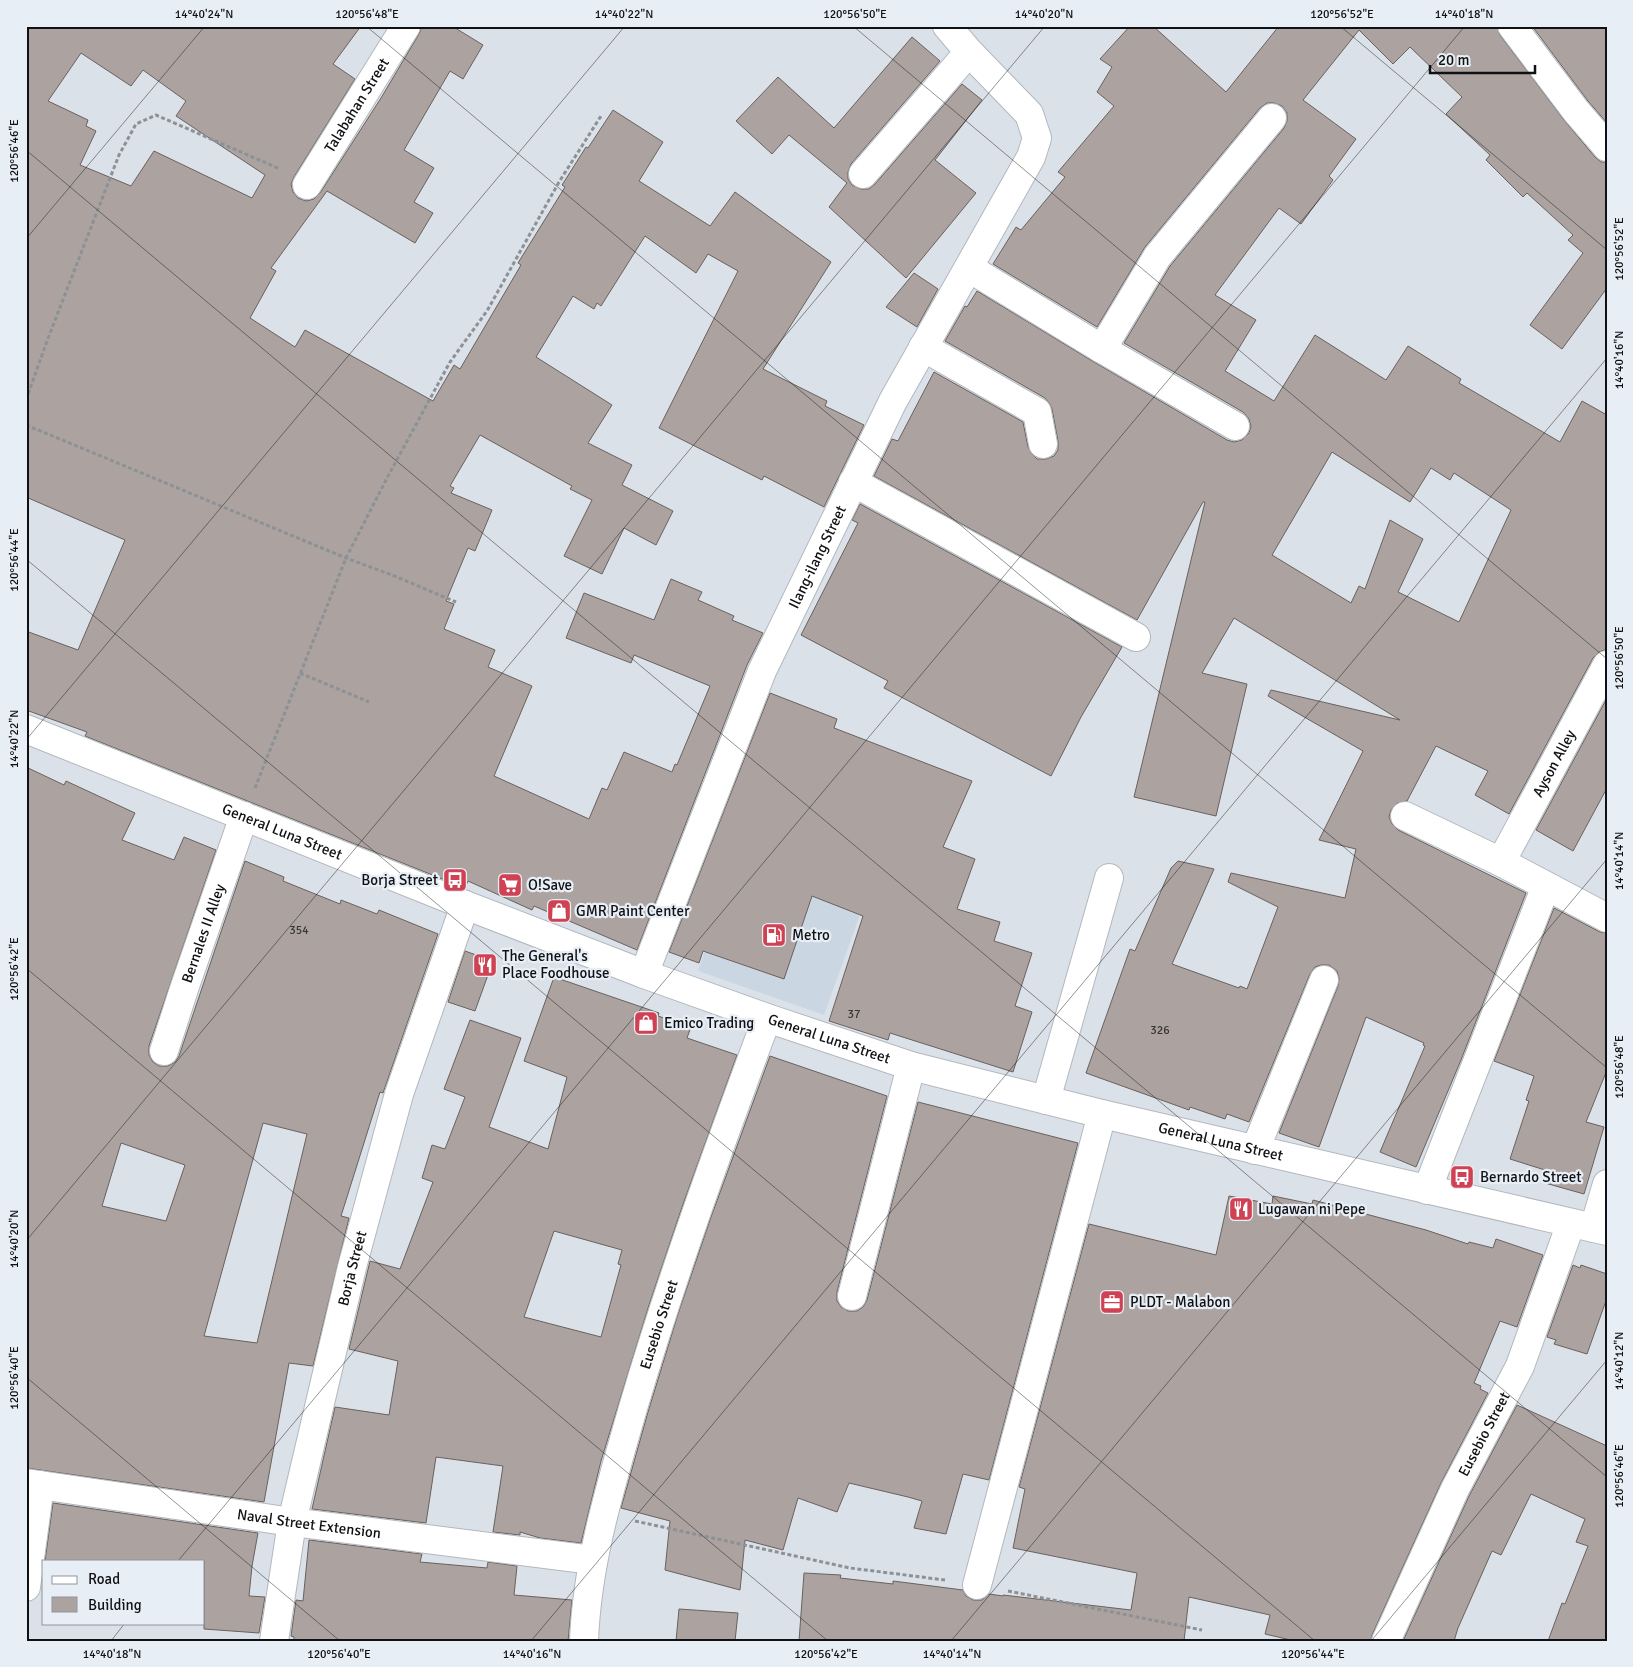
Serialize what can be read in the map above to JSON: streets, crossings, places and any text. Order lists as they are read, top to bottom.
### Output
{
  "streets": {
    "street": [
      "Talabahan Street",
      "Ilang-ilang Street",
      "Ayson Alley",
      "General Luna Street",
      "Bernales II Alley",
      "Borja Street",
      "Eusebio Street",
      "Naval Street Extension"
    ]
  },
  "crossings": [
    ["Ilang-ilang Street", "General Luna Street"],
    ["General Luna Street", "Bernales II Alley"],
    ["General Luna Street", "Borja Street"],
    ["General Luna Street", "Eusebio Street"],
    ["Borja Street", "Naval Street Extension"],
    ["Eusebio Street", "Naval Street Extension"]
  ],
  "places": {
    "bus stop": ["Borja Street", "Bernardo Street"],
    "supermarket": ["O!Save"],
    "shop": ["GMR Paint Center", "Emico Trading"],
    "fuel station": ["Metro"],
    "restaurant": ["The General's Place Foodhouse", "Lugawan ni Pepe"],
    "office": ["PLDT - Malabon"]
  },
  "house_numbers": ["354", "37", "326"],
  "legend": ["Road", "Building"],
  "scale_bar": "20 m",
  "coordinates": [
    "14°40'24\"N",
    "120°56'48\"E",
    "14°40'22\"N",
    "120°56'50\"E",
    "14°40'20\"N",
    "120°56'52\"E",
    "14°40'18\"N",
    "120°56'46\"E",
    "14°40'16\"N",
    "120°56'44\"E",
    "14°40'14\"N",
    "120°56'42\"E",
    "14°40'12\"N",
    "120°56'40\"E"
  ]
}
